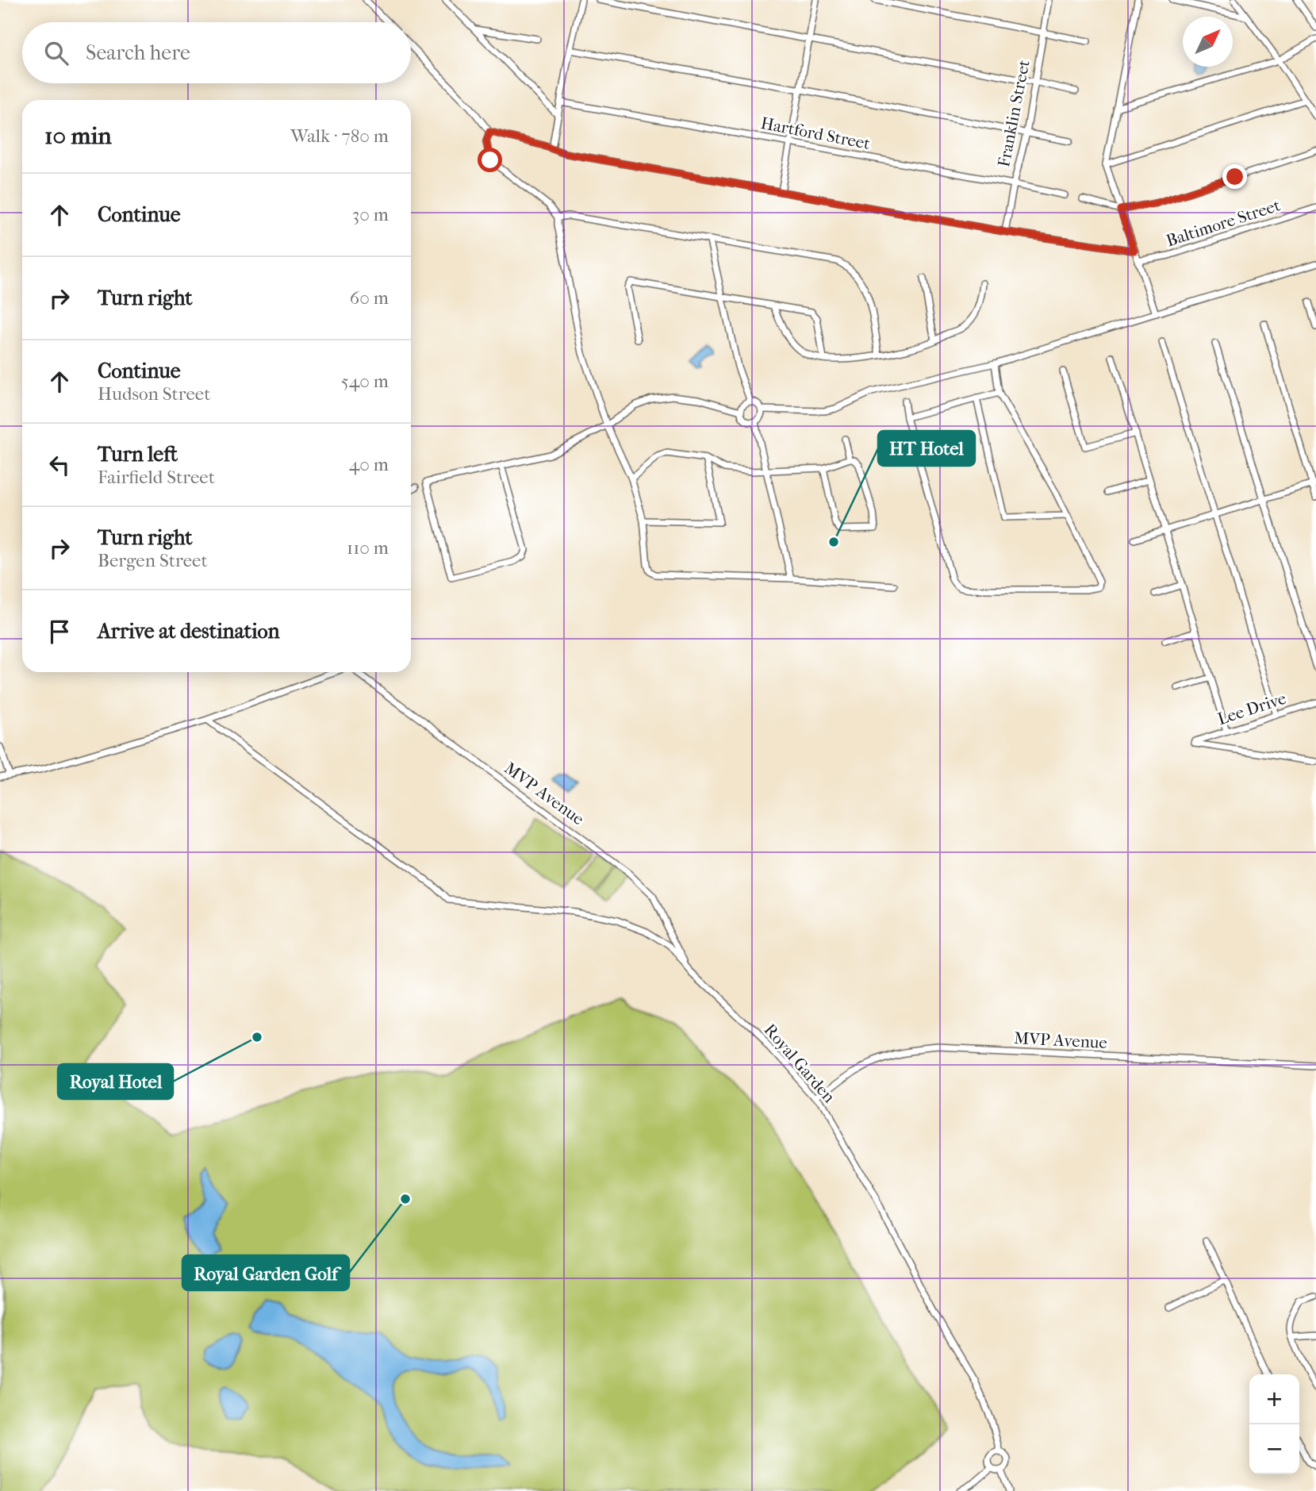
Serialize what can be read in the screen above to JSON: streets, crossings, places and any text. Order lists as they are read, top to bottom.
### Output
{
  "streets": {
    "street": [
      "Franklin Street",
      "Hartford Street",
      "Baltimore Street",
      "Lee Drive",
      "MVP Avenue",
      "Royal Garden"
    ]
  },
  "crossings": [
    ["Franklin Street", "Hartford Street"],
    ["MVP Avenue", "Royal Garden"]
  ],
  "places": ["HT Hotel", "Royal Hotel", "Royal Garden Golf"],
  "north": "top right",
  "page": {
    "search": "Search here",
    "heading": ["10 min", "Walk · 780 m"],
    "list": [
      ["Continue", "30 m"],
      ["Turn right", "60 m"],
      ["Continue", "Hudson Street", "540 m"],
      ["Turn left", "Fairfield Street", "40 m"],
      ["Turn right", "Bergen Street", "110 m"],
      "Arrive at destination"
    ],
    "map_buttons": ["+", "−"]
  }
}
